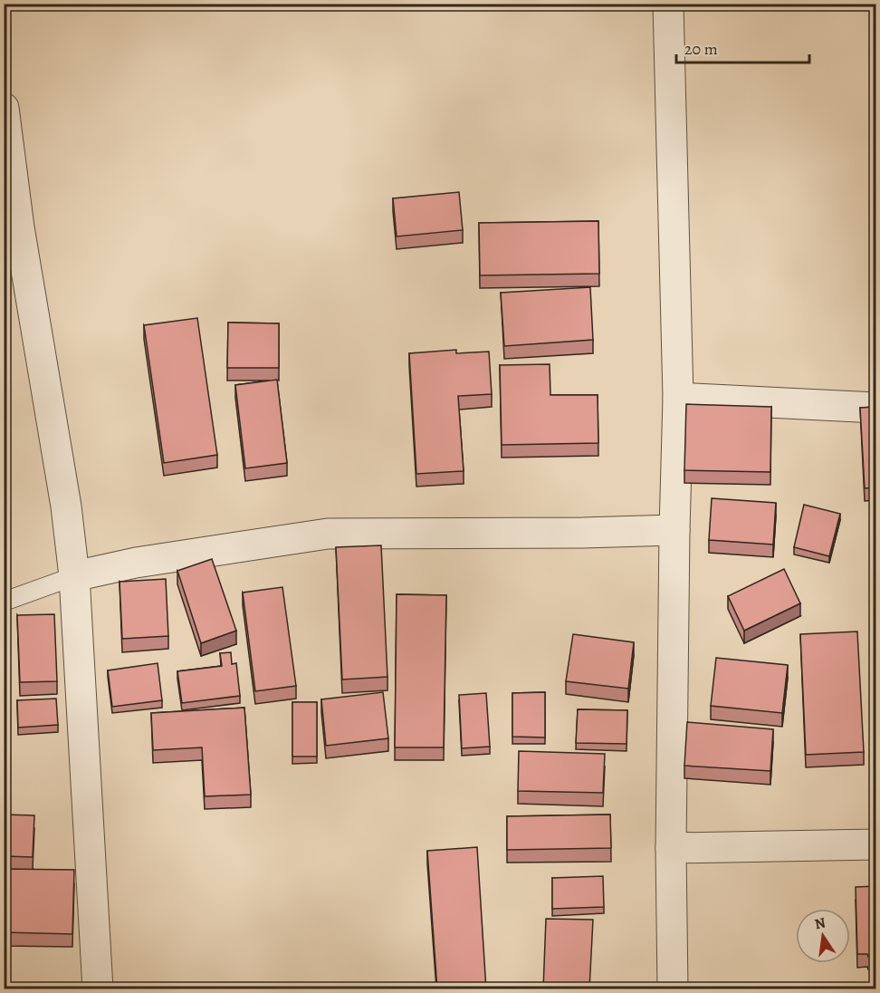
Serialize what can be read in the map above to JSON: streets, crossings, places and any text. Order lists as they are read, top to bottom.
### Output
{
  "scale_bar": "20 m",
  "north": "top"
}
